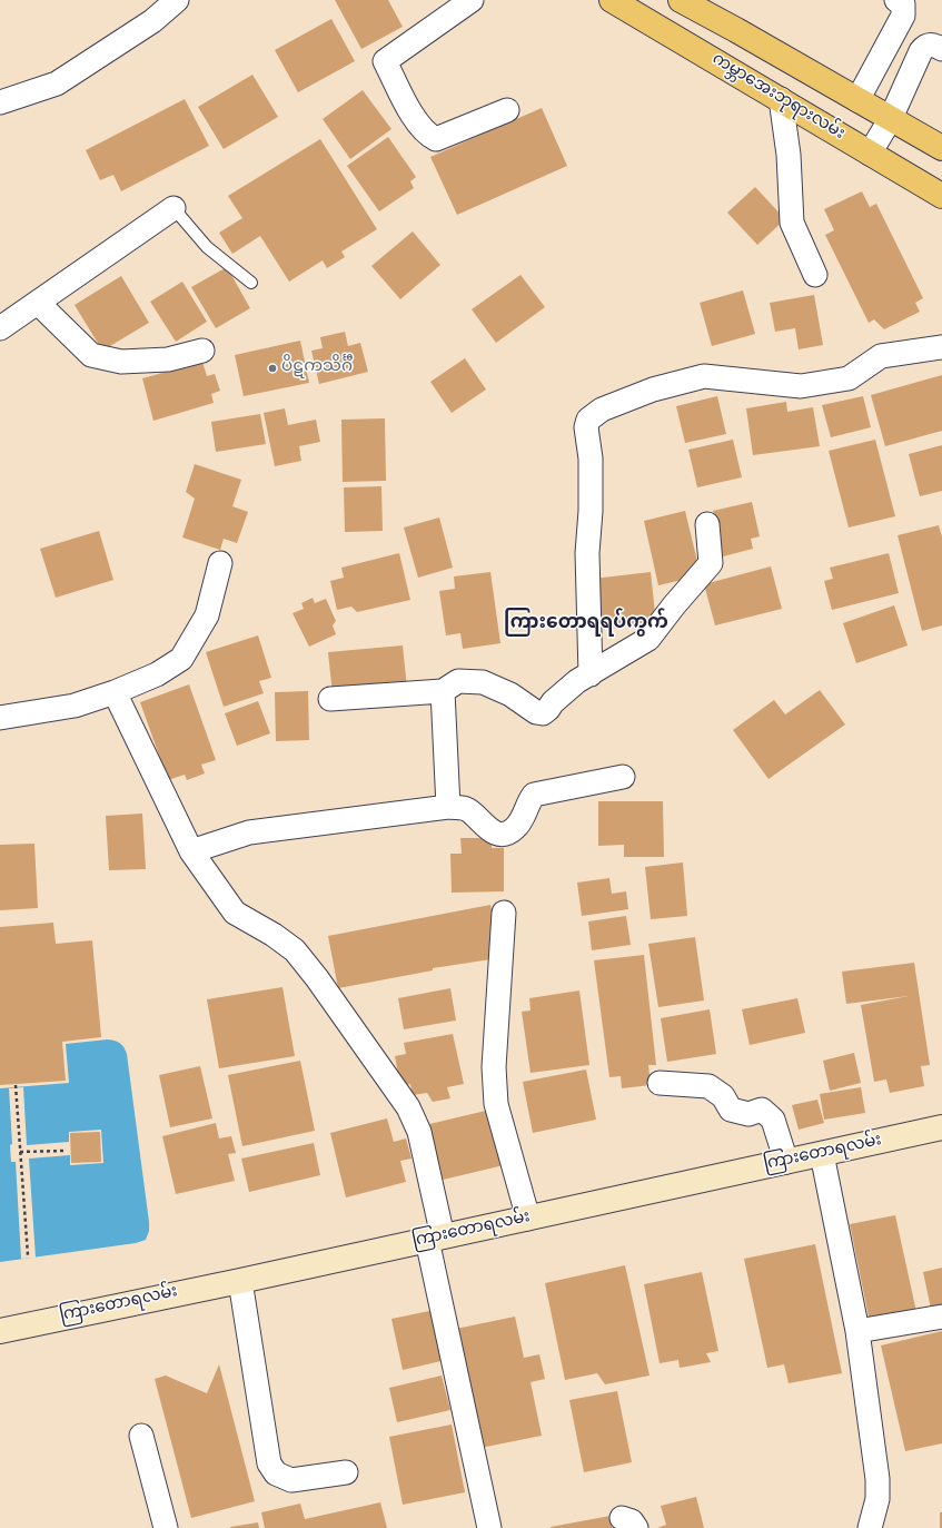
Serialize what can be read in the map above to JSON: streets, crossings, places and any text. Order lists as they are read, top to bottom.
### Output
{
  "streets": {
    "main road": ["ကမ္ဘာအေးဘုရားလမ်း", "ကြားတောရလမ်း"]
  },
  "districts": ["ကြားတောရရပ်ကွက်"],
  "places": ["ပိဋကသိင်္ဂီ"]
}
